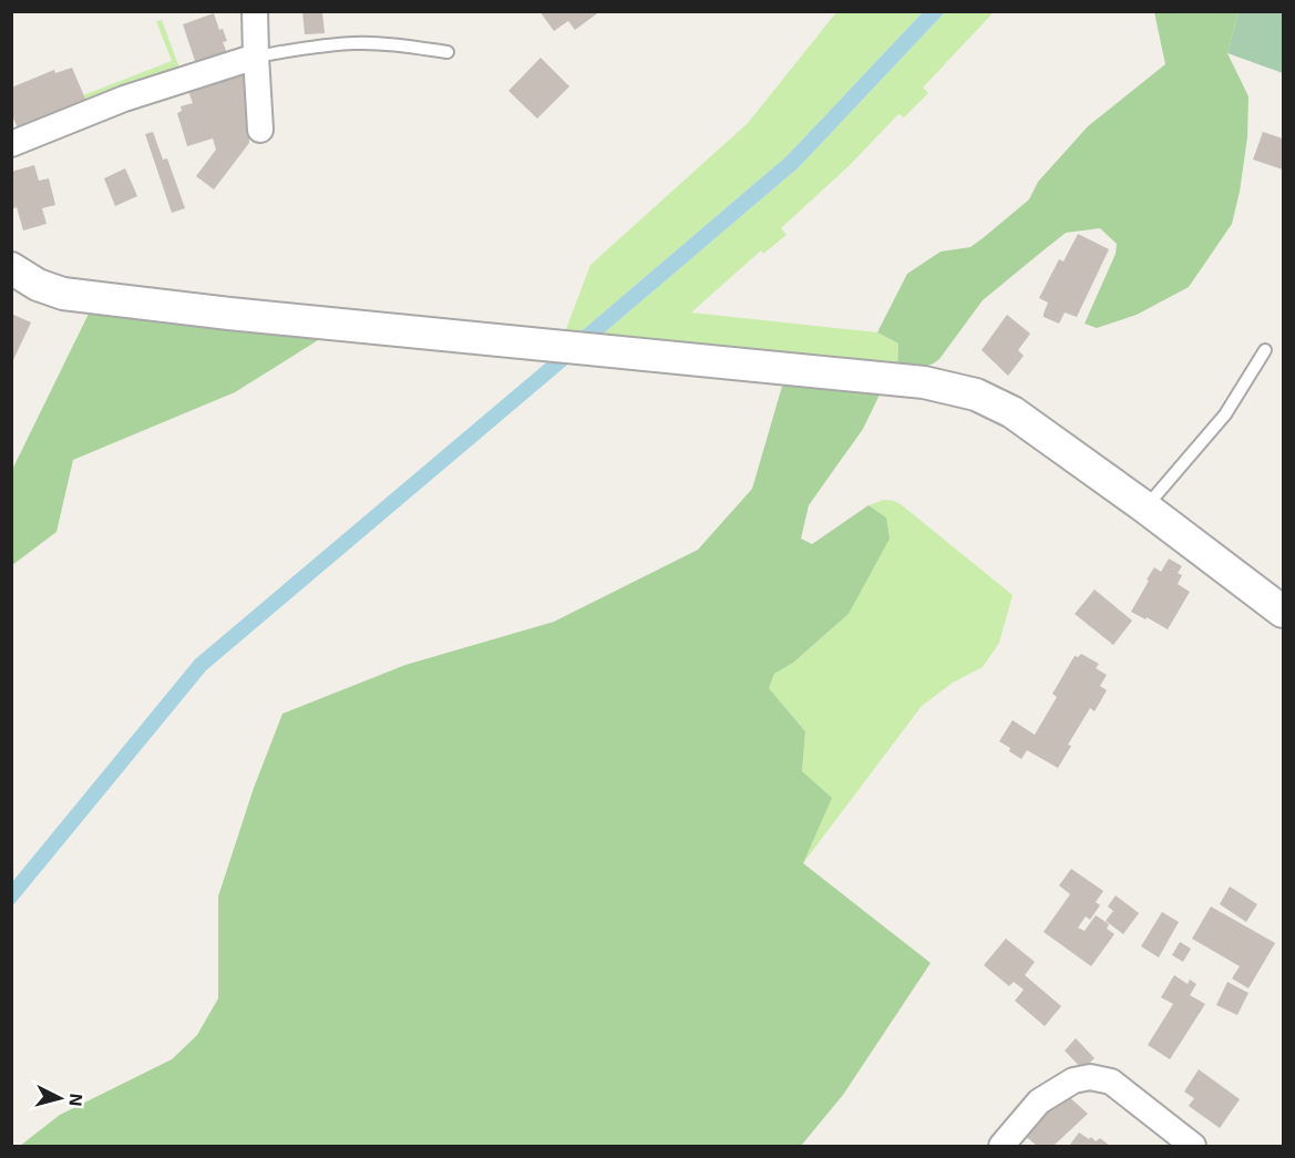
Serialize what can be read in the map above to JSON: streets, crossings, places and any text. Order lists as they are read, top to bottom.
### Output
{
  "north": "right"
}
